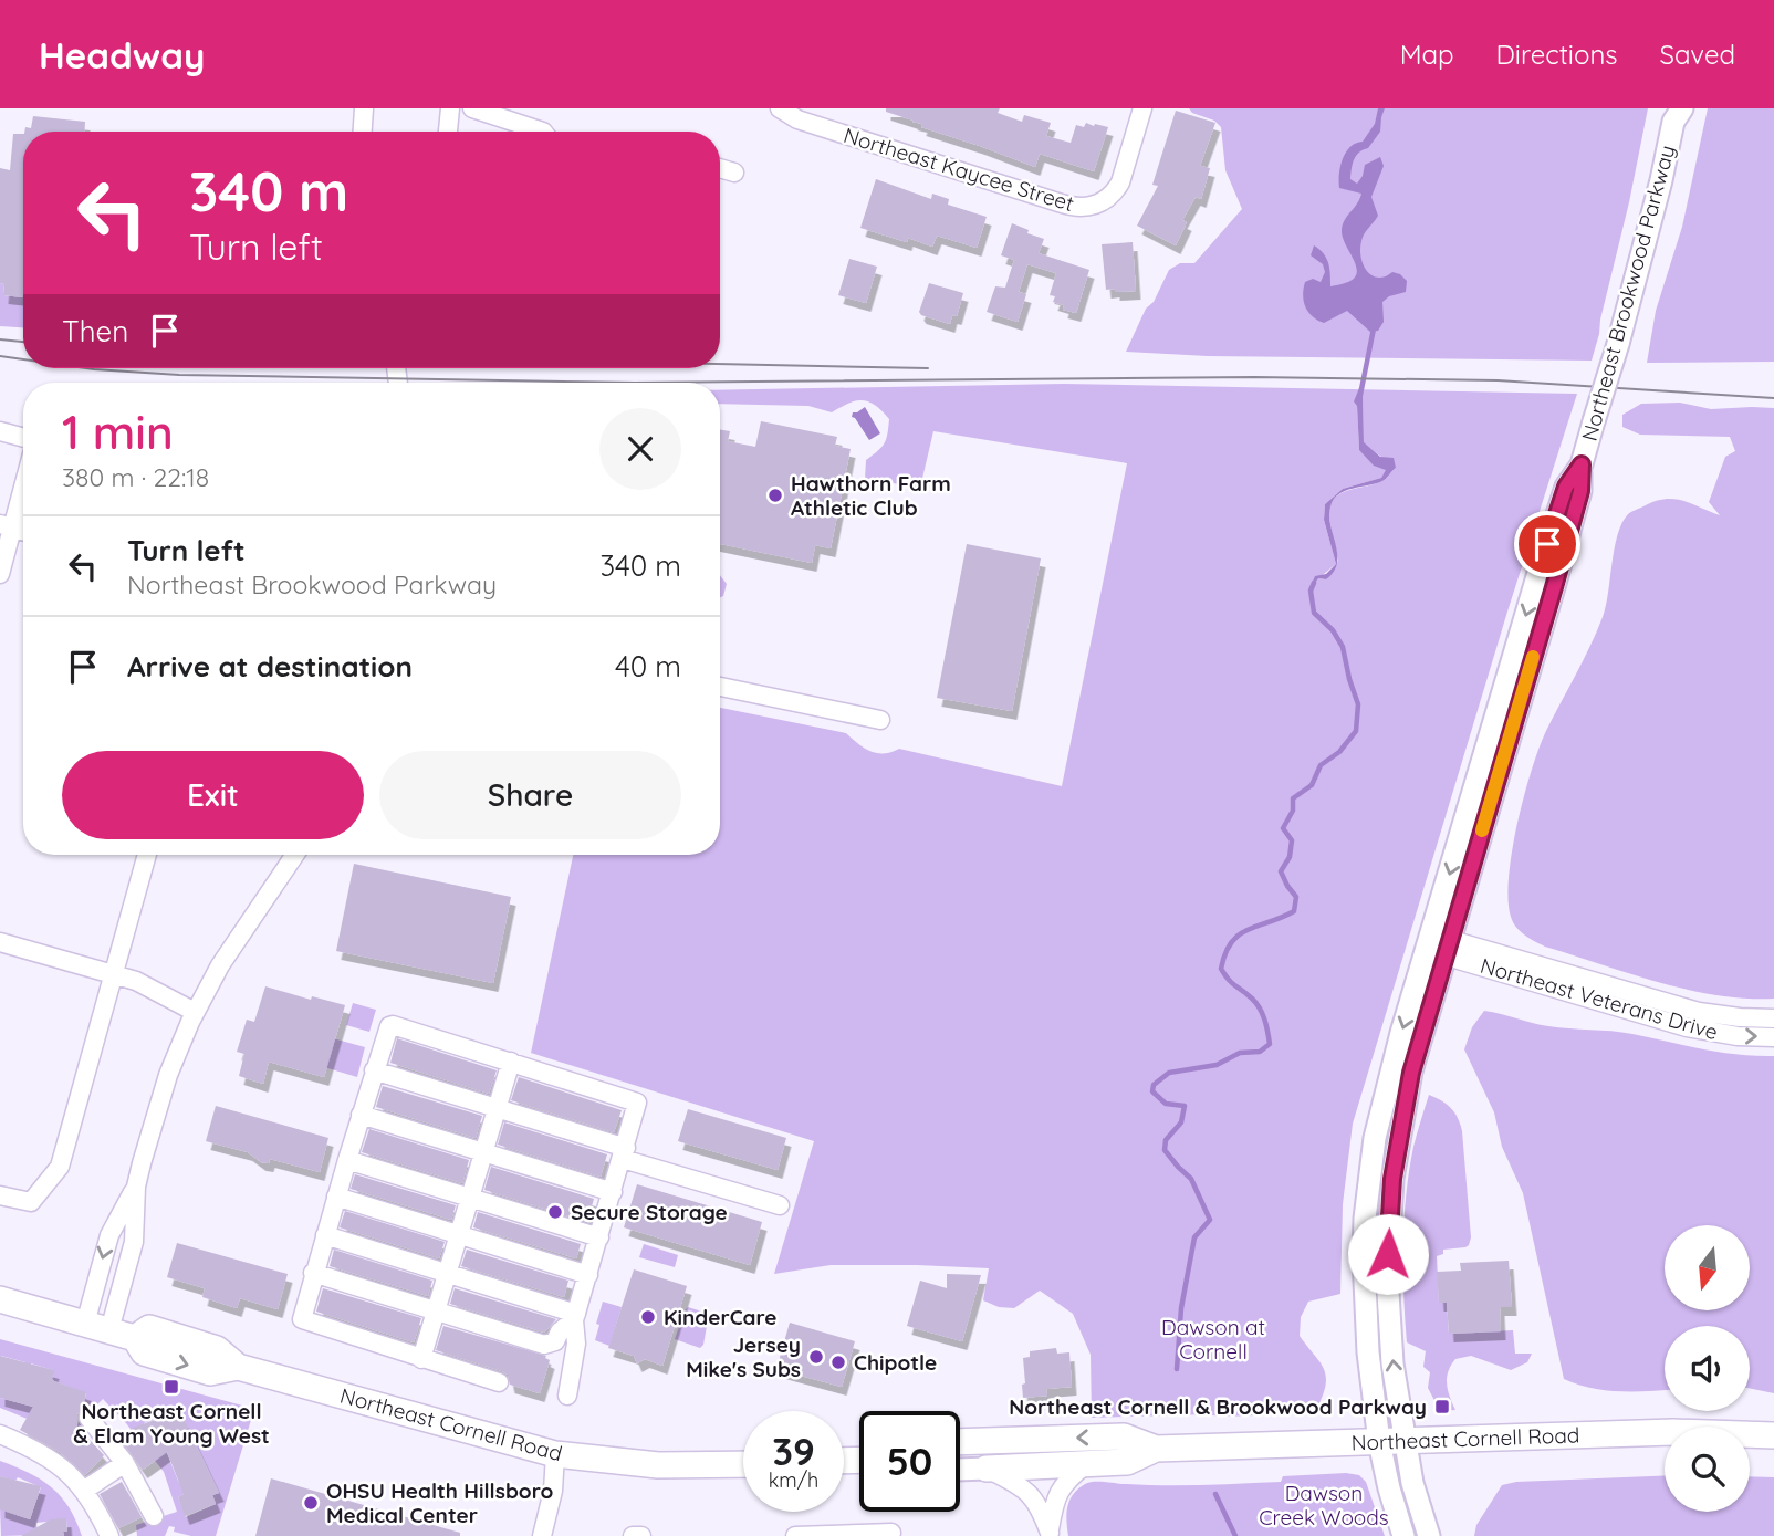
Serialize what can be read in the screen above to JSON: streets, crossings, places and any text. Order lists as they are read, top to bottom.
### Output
{
  "streets": {
    "highway": ["Northeast Cornell Road"],
    "main road": ["Northeast Brookwood Parkway"],
    "street": ["Northeast Kaycee Street", "Northeast Veterans Drive"]
  },
  "crossings": [
    ["Northeast Brookwood Parkway", "Northeast Veterans Drive"],
    ["Northeast Brookwood Parkway", "Northeast Cornell Road"]
  ],
  "parks": ["Dawson at Cornell", "Dawson Creek Woods"],
  "places": {
    "other": [
      "Hawthorn Farm Athletic Club",
      "Secure Storage",
      "KinderCare",
      "Jersey Mike's Subs",
      "Chipotle",
      "OHSU Health Hillsboro Medical Center"
    ],
    "transit": ["Northeast Cornell & Elam Young West", "Northeast Cornell & Brookwood Parkway"]
  },
  "north": "bottom",
  "page": {
    "header": "Headway",
    "nav": ["Map", "Directions", "Saved"],
    "turn": ["340 m", "Turn left"],
    "then": "Then",
    "heading": ["1 min", "380 m · 22:18"],
    "list": [
      {
        "name": "Turn left",
        "note": "Northeast Brookwood Parkway",
        "value": "340 m"
      },
      {
        "name": "Arrive at destination",
        "value": "40 m"
      }
    ],
    "buttons": ["Exit", "Share"],
    "speed": "39 km/h",
    "limit": "50"
  }
}
